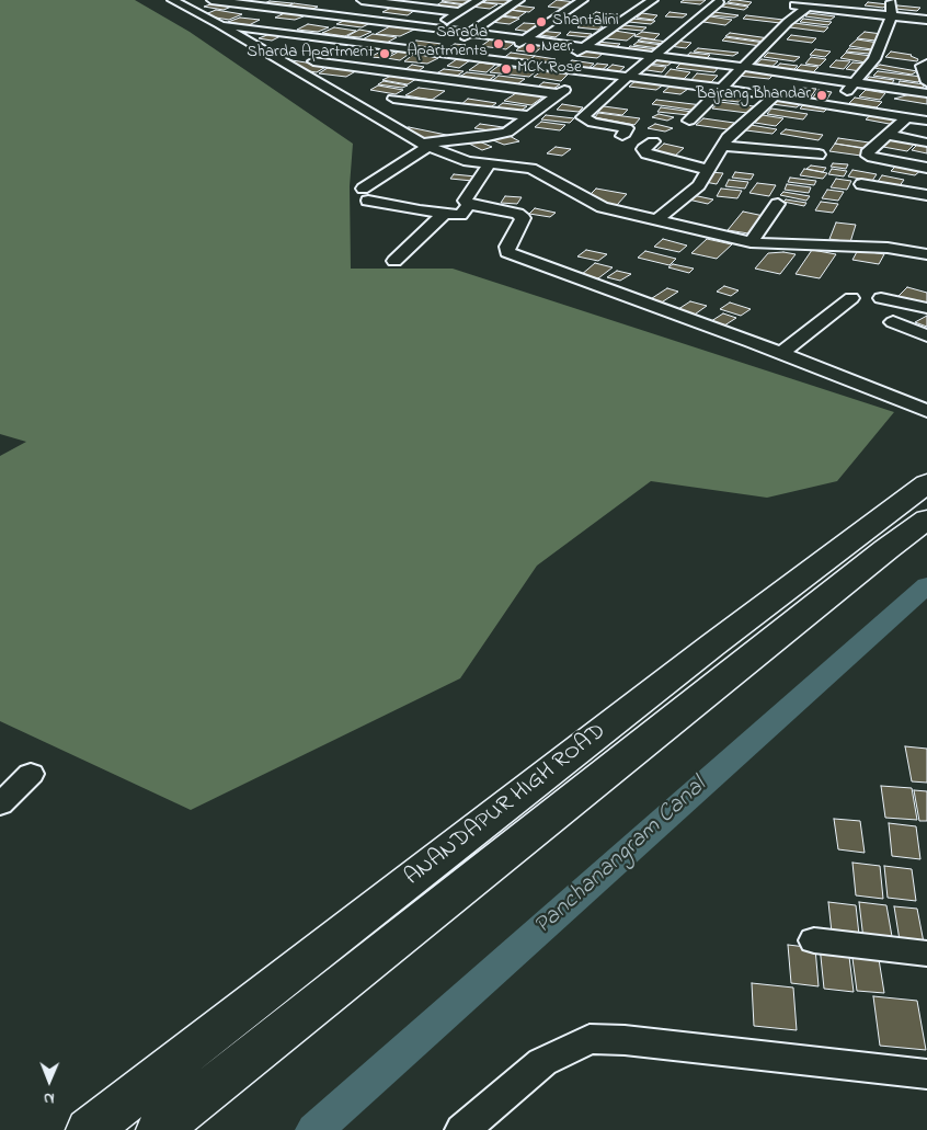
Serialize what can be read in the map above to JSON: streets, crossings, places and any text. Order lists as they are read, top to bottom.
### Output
{
  "streets": {
    "main road": ["ANANDAPUR HIGH ROAD"]
  },
  "water": ["Panchanangram Canal"],
  "places": [
    "Shantalini",
    "Sarada Apartments",
    "Neer",
    "Sharda Apartment",
    "MCK Rose",
    "Bajrang Bhandar"
  ],
  "north": "bottom"
}
